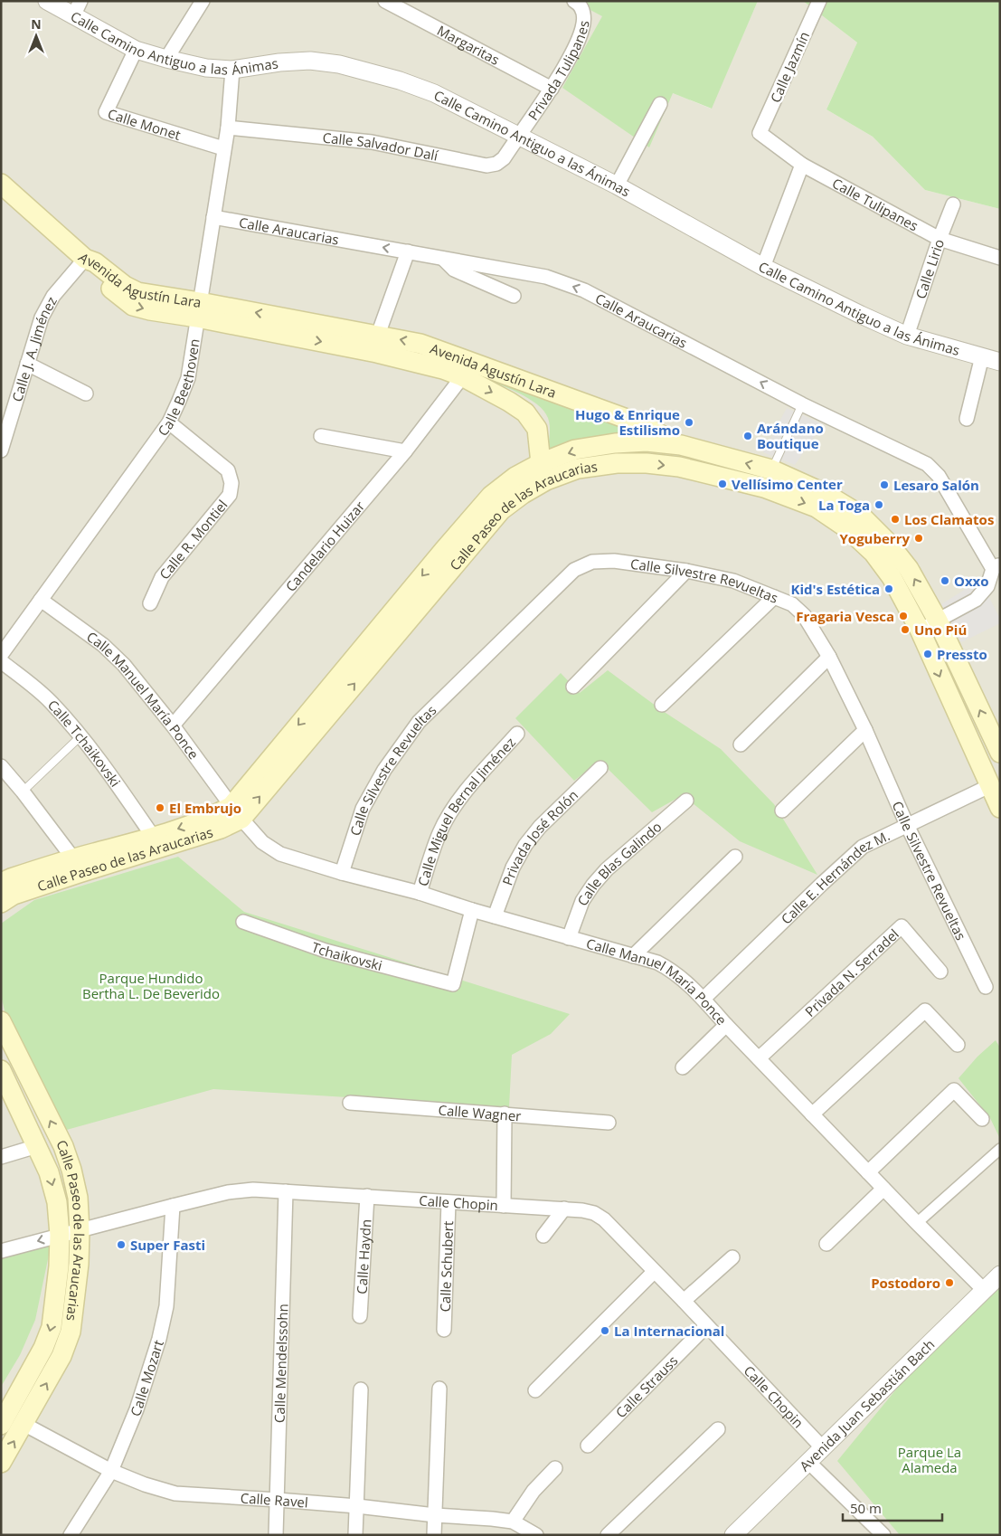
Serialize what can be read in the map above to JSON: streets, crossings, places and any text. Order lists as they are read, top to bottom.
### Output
{
  "streets": {
    "main road": ["Avenida Agustín Lara", "Calle Paseo de las Araucarias"],
    "street": [
      "Calle Camino Antiguo a las Ánimas",
      "Margaritas",
      "Calle Jazmín",
      "Privada Tulipanes",
      "Calle Monet",
      "Calle Salvador Dalí",
      "Calle Tulipanes",
      "Calle Araucarias",
      "Calle Lirio",
      "Calle J. A. Jiménez",
      "Calle Beethoven",
      "Calle R. Montiel",
      "Candelario Huizar",
      "Calle Silvestre Revueltas",
      "Calle Manuel María Ponce",
      "Calle Tchaikovski",
      "Calle Miguel Bernal Jiménez",
      "Privada José Rolón",
      "Calle Blas Galindo",
      "Calle E. Hernández M.",
      "Tchaikovski",
      "Privada N. Serradel",
      "Calle Wagner",
      "Calle Chopin",
      "Calle Haydn",
      "Calle Schubert",
      "Calle Mendelssohn",
      "Calle Mozart",
      "Calle Strauss",
      "Avenida Juan Sebastián Bach",
      "Calle Ravel"
    ]
  },
  "crossings": [
    ["Calle Camino Antiguo a las Ánimas", "Privada Tulipanes"],
    ["Calle Camino Antiguo a las Ánimas", "Calle Monet"],
    ["Calle Camino Antiguo a las Ánimas", "Calle Salvador Dalí"],
    ["Calle Camino Antiguo a las Ánimas", "Calle Lirio"],
    ["Calle Camino Antiguo a las Ánimas", "Calle Beethoven"],
    ["Margaritas", "Privada Tulipanes"],
    ["Calle Jazmín", "Calle Tulipanes"],
    ["Privada Tulipanes", "Calle Salvador Dalí"],
    ["Calle Monet", "Calle Beethoven"],
    ["Calle Salvador Dalí", "Calle Beethoven"],
    ["Calle Tulipanes", "Calle Lirio"],
    ["Calle Araucarias", "Calle Beethoven"],
    ["Avenida Agustín Lara", "Calle J. A. Jiménez"],
    ["Avenida Agustín Lara", "Calle Beethoven"],
    ["Avenida Agustín Lara", "Calle Paseo de las Araucarias"],
    ["Avenida Agustín Lara", "Candelario Huizar"],
    ["Calle Beethoven", "Calle R. Montiel"],
    ["Calle Beethoven", "Calle Manuel María Ponce"],
    ["Calle Paseo de las Araucarias", "Calle Manuel María Ponce"],
    ["Calle Paseo de las Araucarias", "Calle Tchaikovski"],
    ["Calle Paseo de las Araucarias", "Calle E. Hernández M."],
    ["Calle Paseo de las Araucarias", "Calle Chopin"],
    ["Calle Paseo de las Araucarias", "Calle Ravel"],
    ["Candelario Huizar", "Calle Manuel María Ponce"],
    ["Calle Silvestre Revueltas", "Calle Manuel María Ponce"],
    ["Calle Silvestre Revueltas", "Calle E. Hernández M."],
    ["Calle Manuel María Ponce", "Calle Miguel Bernal Jiménez"],
    ["Calle Manuel María Ponce", "Privada José Rolón"],
    ["Calle Manuel María Ponce", "Calle Blas Galindo"],
    ["Calle Manuel María Ponce", "Calle E. Hernández M."],
    ["Calle Manuel María Ponce", "Tchaikovski"],
    ["Calle Manuel María Ponce", "Privada N. Serradel"],
    ["Calle Manuel María Ponce", "Avenida Juan Sebastián Bach"],
    ["Calle Chopin", "Calle Haydn"],
    ["Calle Chopin", "Calle Schubert"],
    ["Calle Chopin", "Calle Mendelssohn"],
    ["Calle Chopin", "Calle Mozart"],
    ["Calle Chopin", "Calle Strauss"],
    ["Calle Chopin", "Avenida Juan Sebastián Bach"],
    ["Calle Mendelssohn", "Calle Ravel"],
    ["Calle Mozart", "Calle Ravel"]
  ],
  "one_way": ["Calle Araucarias"],
  "parks": ["Parque Hundido Bertha L. De Beverido", "Parque La Alameda"],
  "places": [
    "Hugo & Enrique Estilismo",
    "Arándano Boutique",
    "Vellísimo Center",
    "Lesaro Salón",
    "La Toga",
    "Los Clamatos",
    "Yoguberry",
    "Oxxo",
    "Kid's Estética",
    "Fragaria Vesca",
    "Uno Piú",
    "Pressto",
    "El Embrujo",
    "Super Fasti",
    "Postodoro",
    "La Internacional"
  ],
  "scale_bar": "50 m",
  "north": "top"
}
